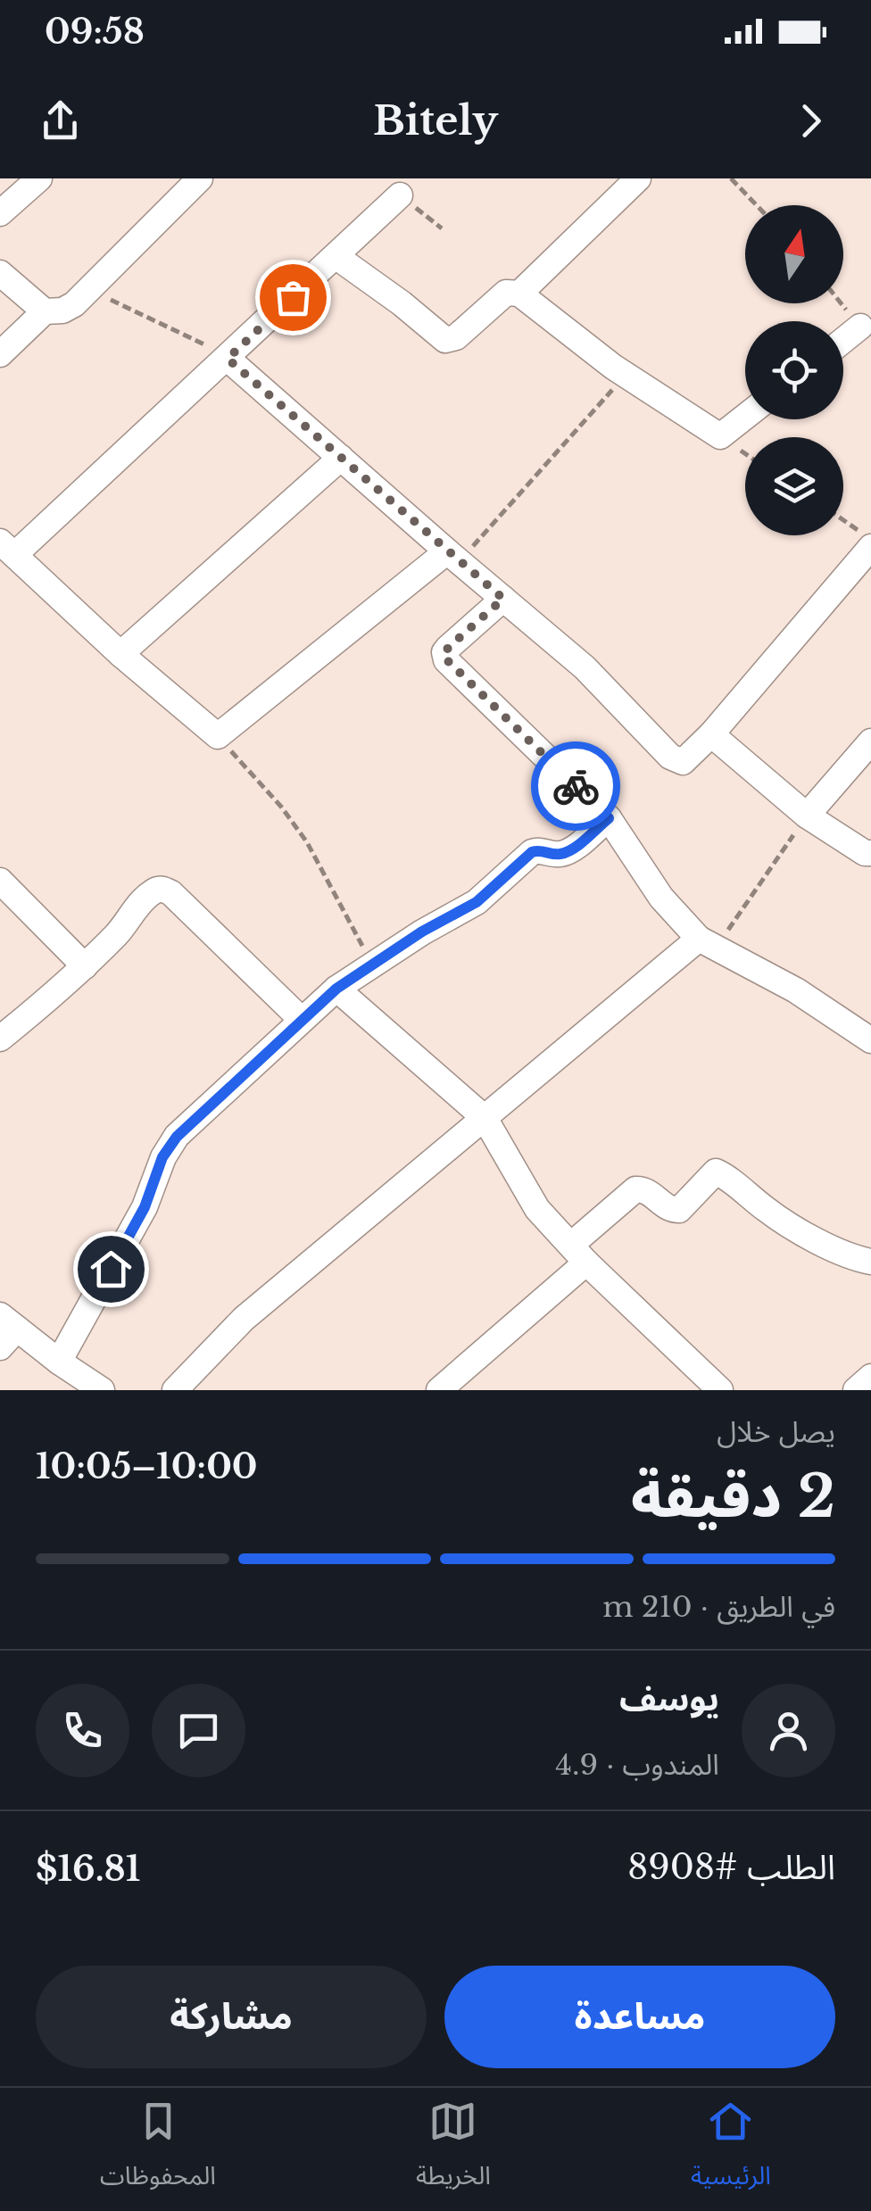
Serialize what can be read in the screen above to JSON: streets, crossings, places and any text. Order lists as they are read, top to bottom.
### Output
{
  "north": "top",
  "page": {
    "status": "09:58",
    "header": "Bitely",
    "heading": ["2 دقيقة", "يصل خلال", "10:00–10:05"],
    "panel": [
      "يوسف",
      "المندوب · 4.9",
      "الطلب #8908",
      "$16.81"
    ],
    "bar": "في الطريق · 210 m",
    "buttons": ["مساعدة", "مشاركة"],
    "tabs": ["الرئيسية", "الخريطة", "المحفوظات"]
  }
}
